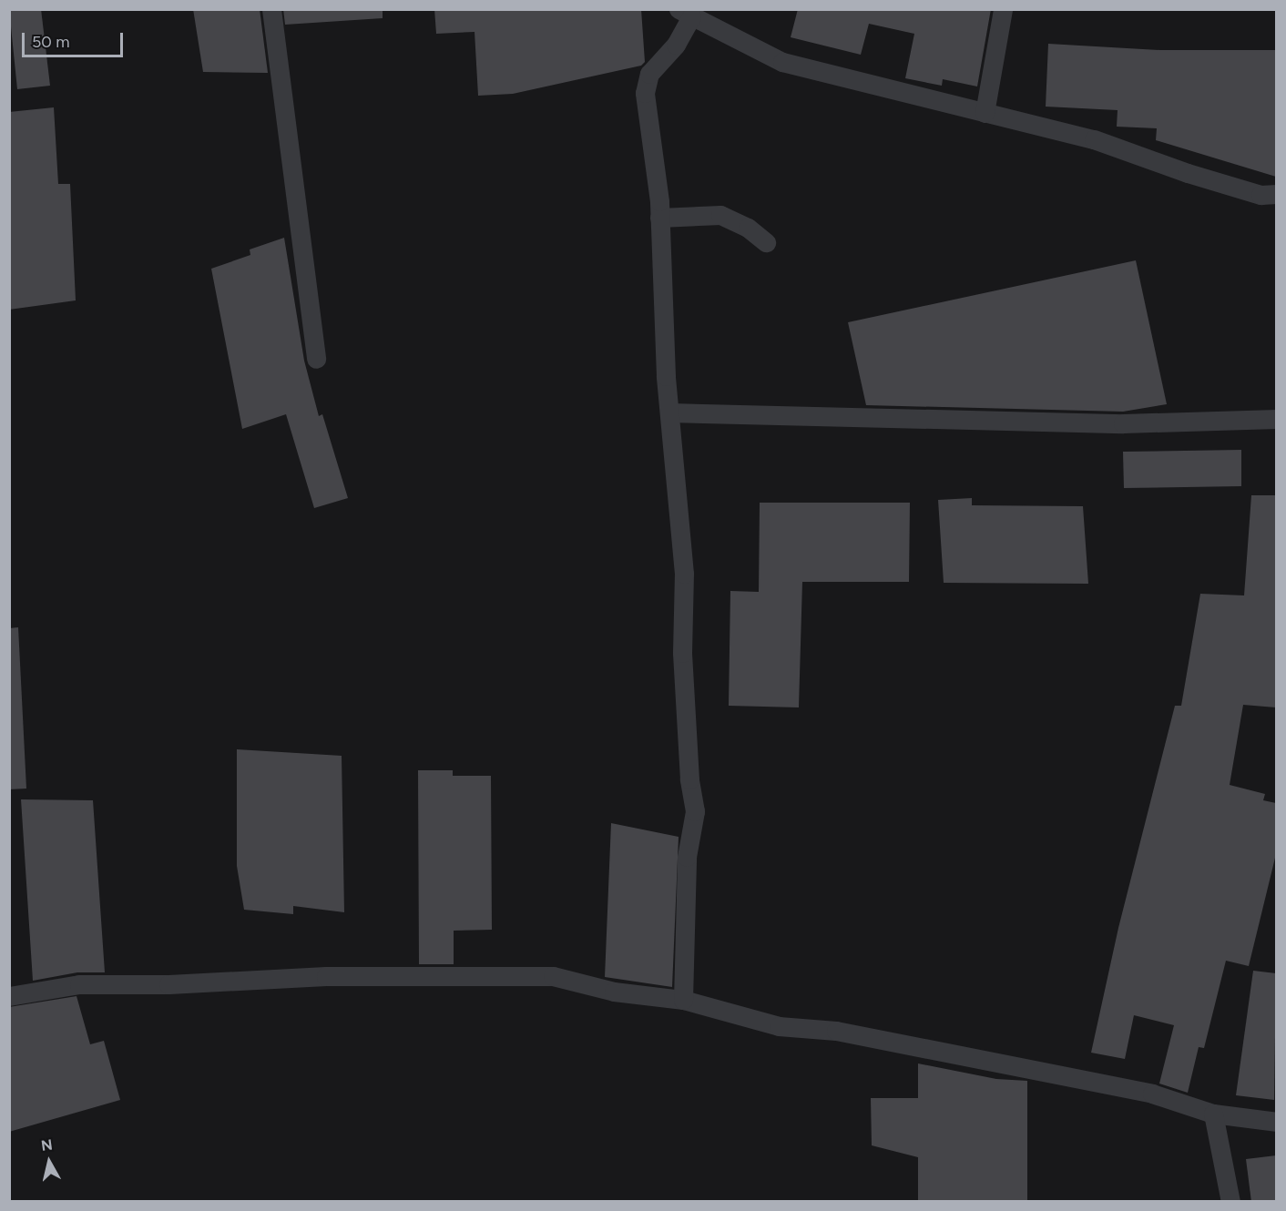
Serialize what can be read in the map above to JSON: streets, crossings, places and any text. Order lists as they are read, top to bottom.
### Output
{
  "scale_bar": "50 m",
  "north": "top"
}
